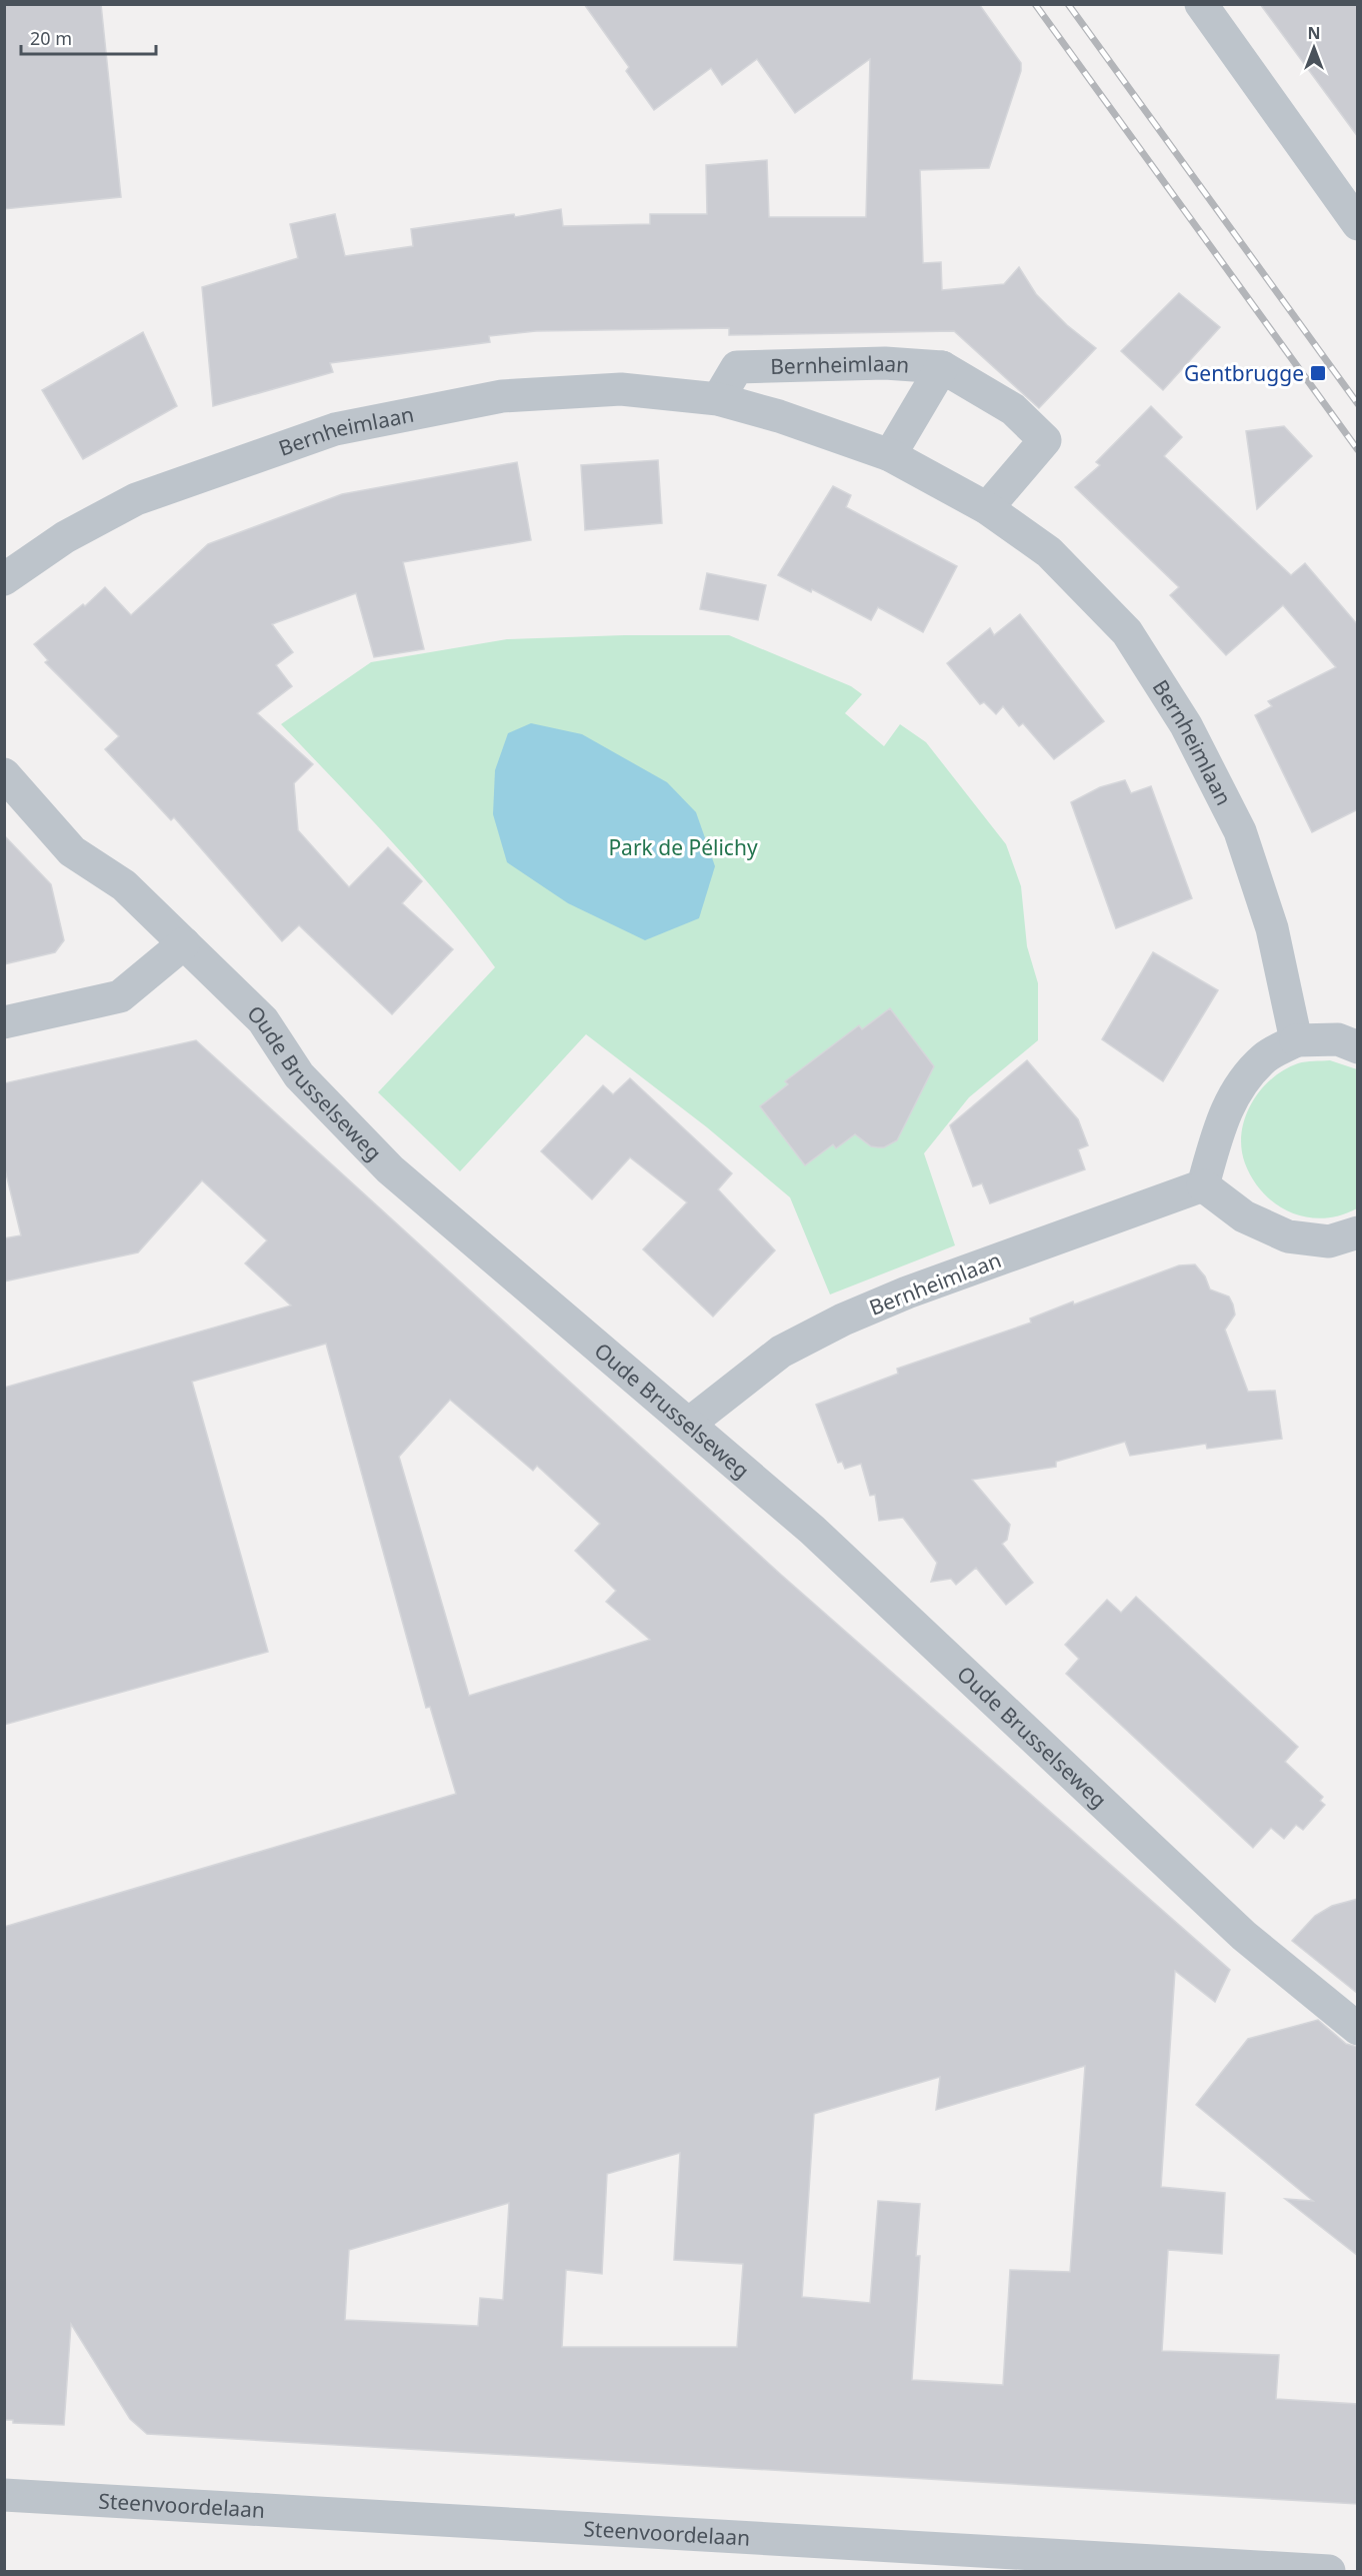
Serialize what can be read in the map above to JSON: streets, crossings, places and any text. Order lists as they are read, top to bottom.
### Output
{
  "streets": {
    "street": ["Bernheimlaan", "Oude Brusselseweg", "Steenvoordelaan"]
  },
  "crossings": [
    ["Bernheimlaan", "Oude Brusselseweg"]
  ],
  "parks": ["Park de Pélichy"],
  "places": {
    "transit": ["Gentbrugge"]
  },
  "scale_bar": "20 m",
  "north": "top"
}
